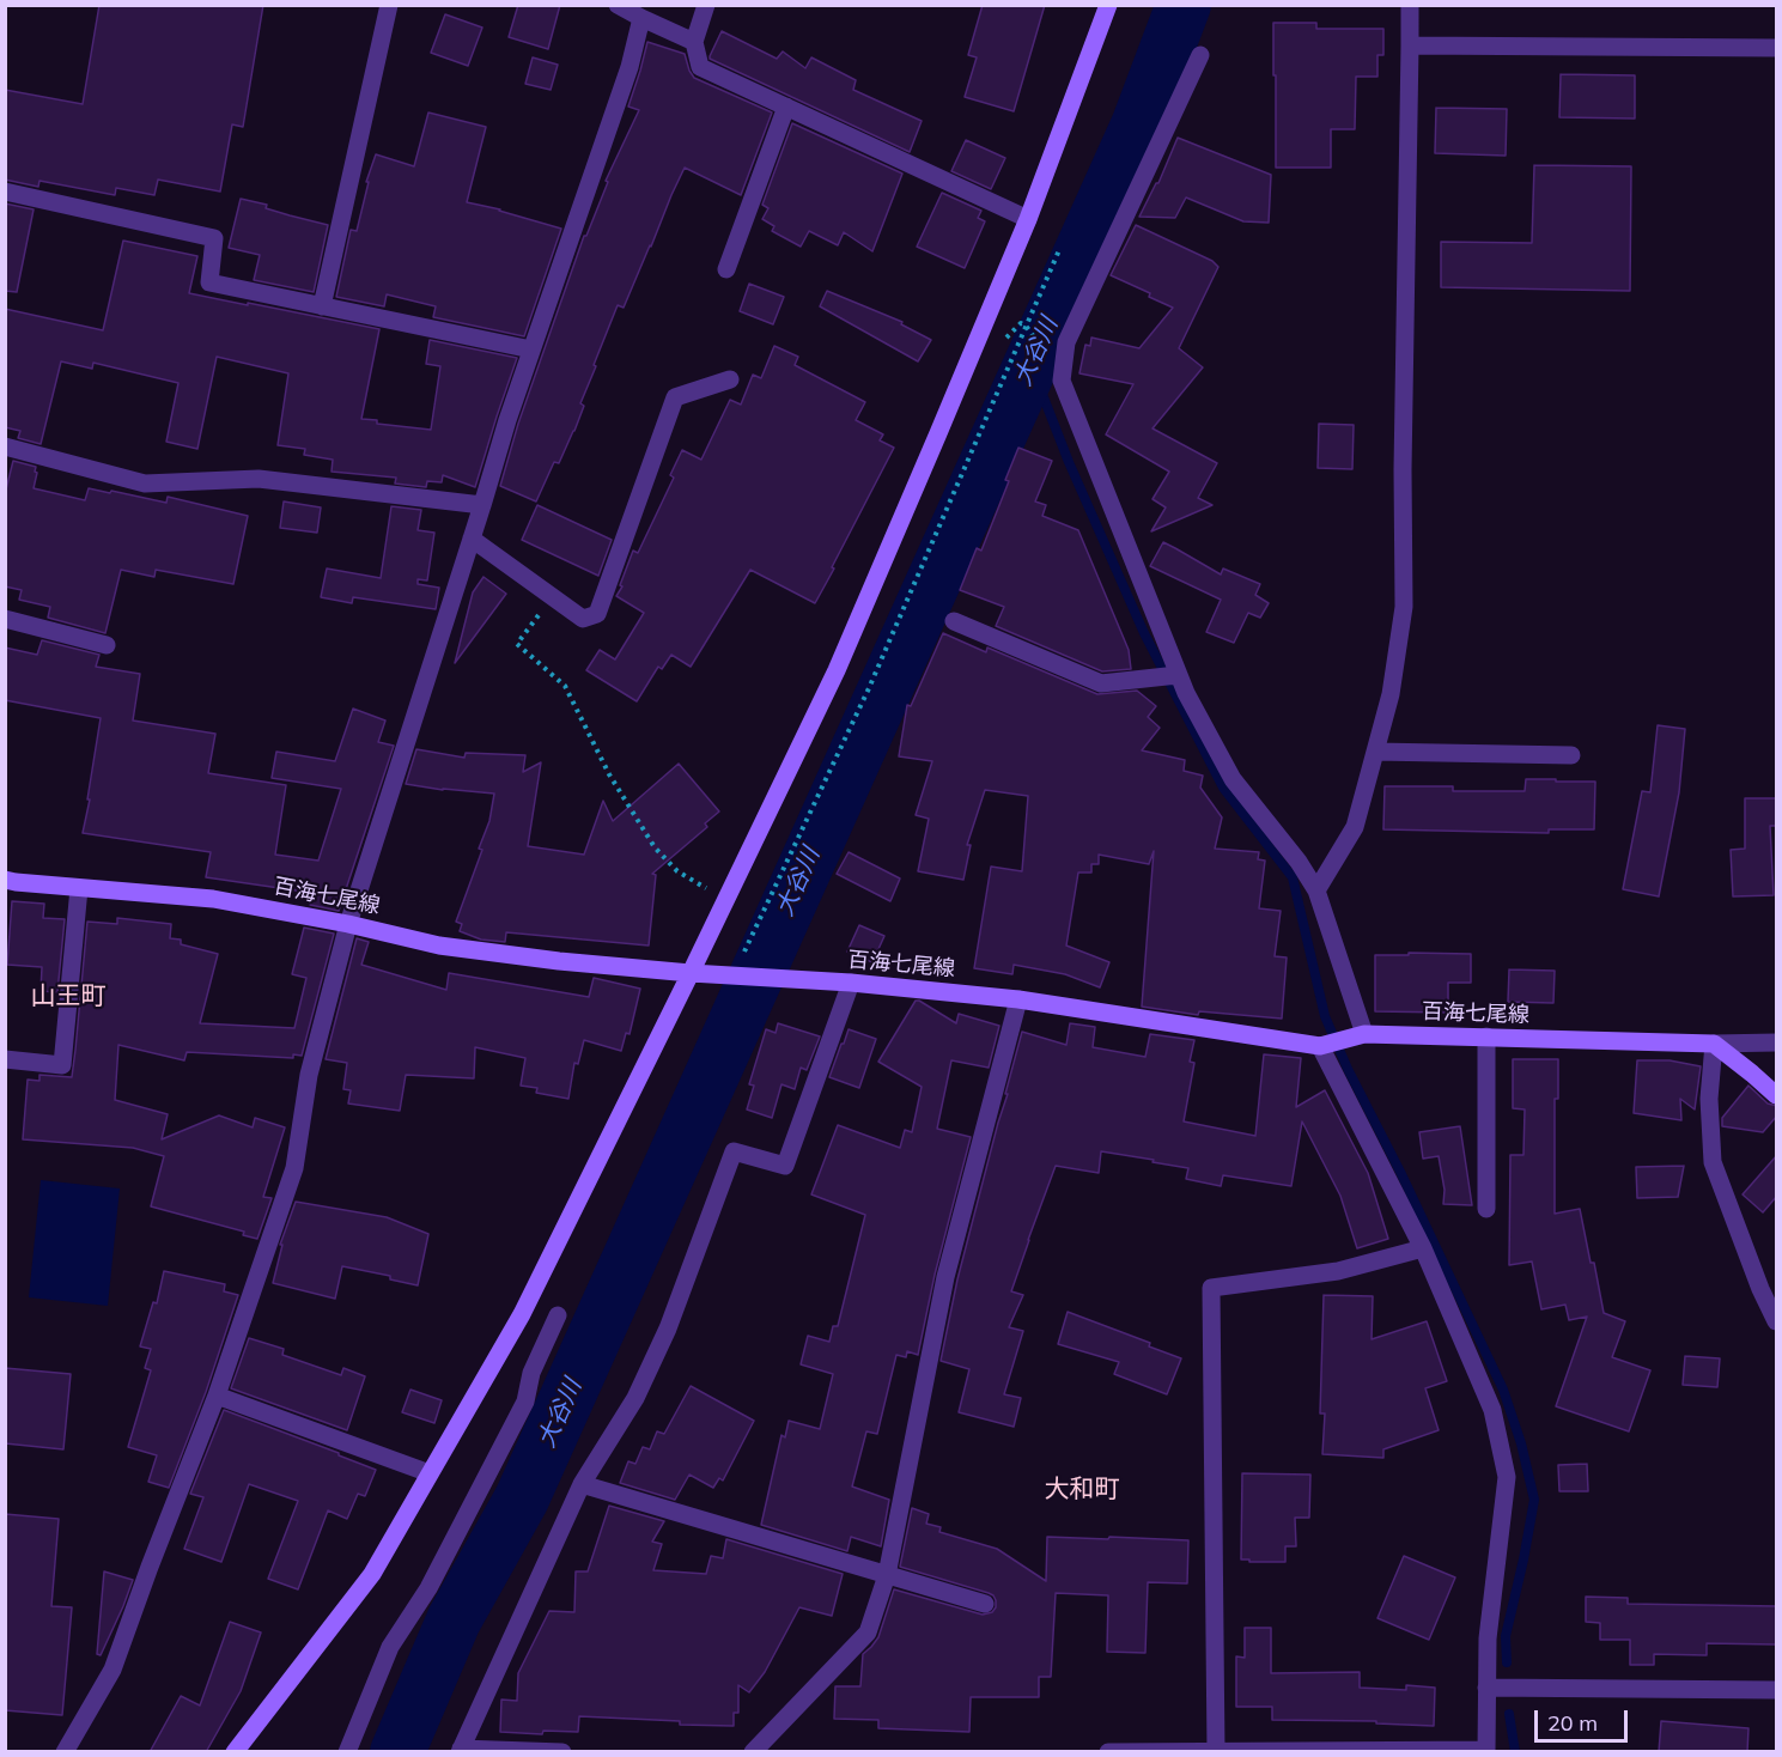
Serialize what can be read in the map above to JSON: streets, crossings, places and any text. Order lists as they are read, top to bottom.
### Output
{
  "streets": {
    "street": ["百海七尾線"]
  },
  "districts": ["山王町", "大和町"],
  "water": ["大谷川"],
  "scale_bar": "20 m"
}
